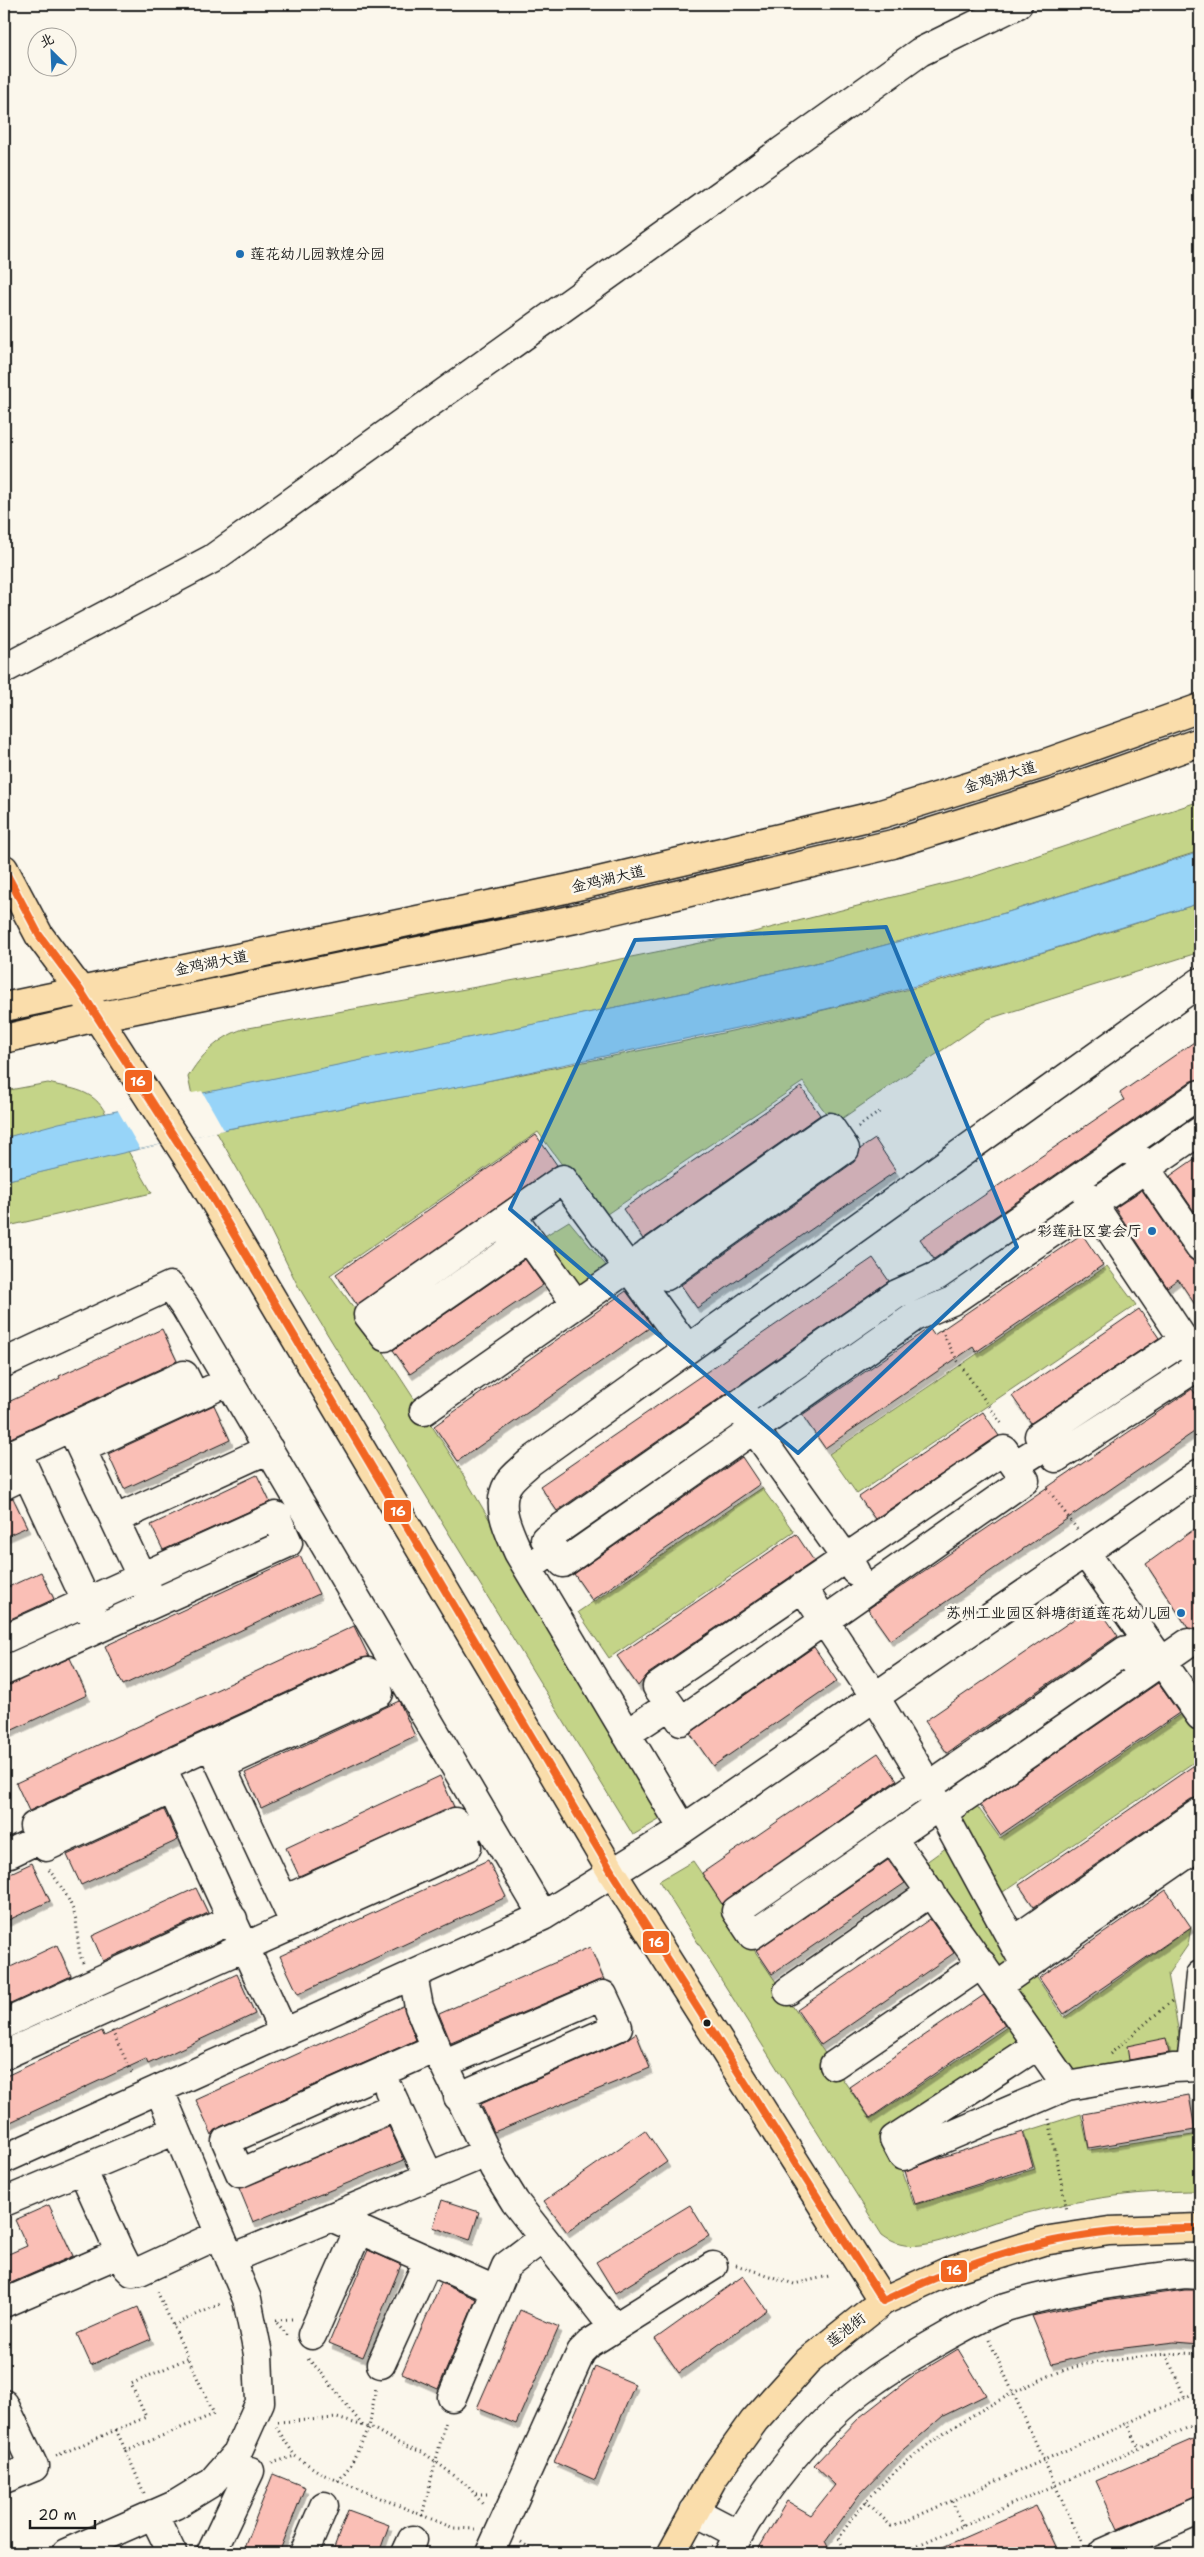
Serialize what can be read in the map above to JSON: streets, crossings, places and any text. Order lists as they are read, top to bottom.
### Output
{
  "streets": {
    "main road": ["金鸡湖大道", "莲池街"]
  },
  "places": ["莲花幼儿园敦煌分园", "彩莲社区宴会厅", "苏州工业园区斜塘街道莲花幼儿园"],
  "lines": ["transit line 16"],
  "scale_bar": "20 m",
  "north": "top left"
}
